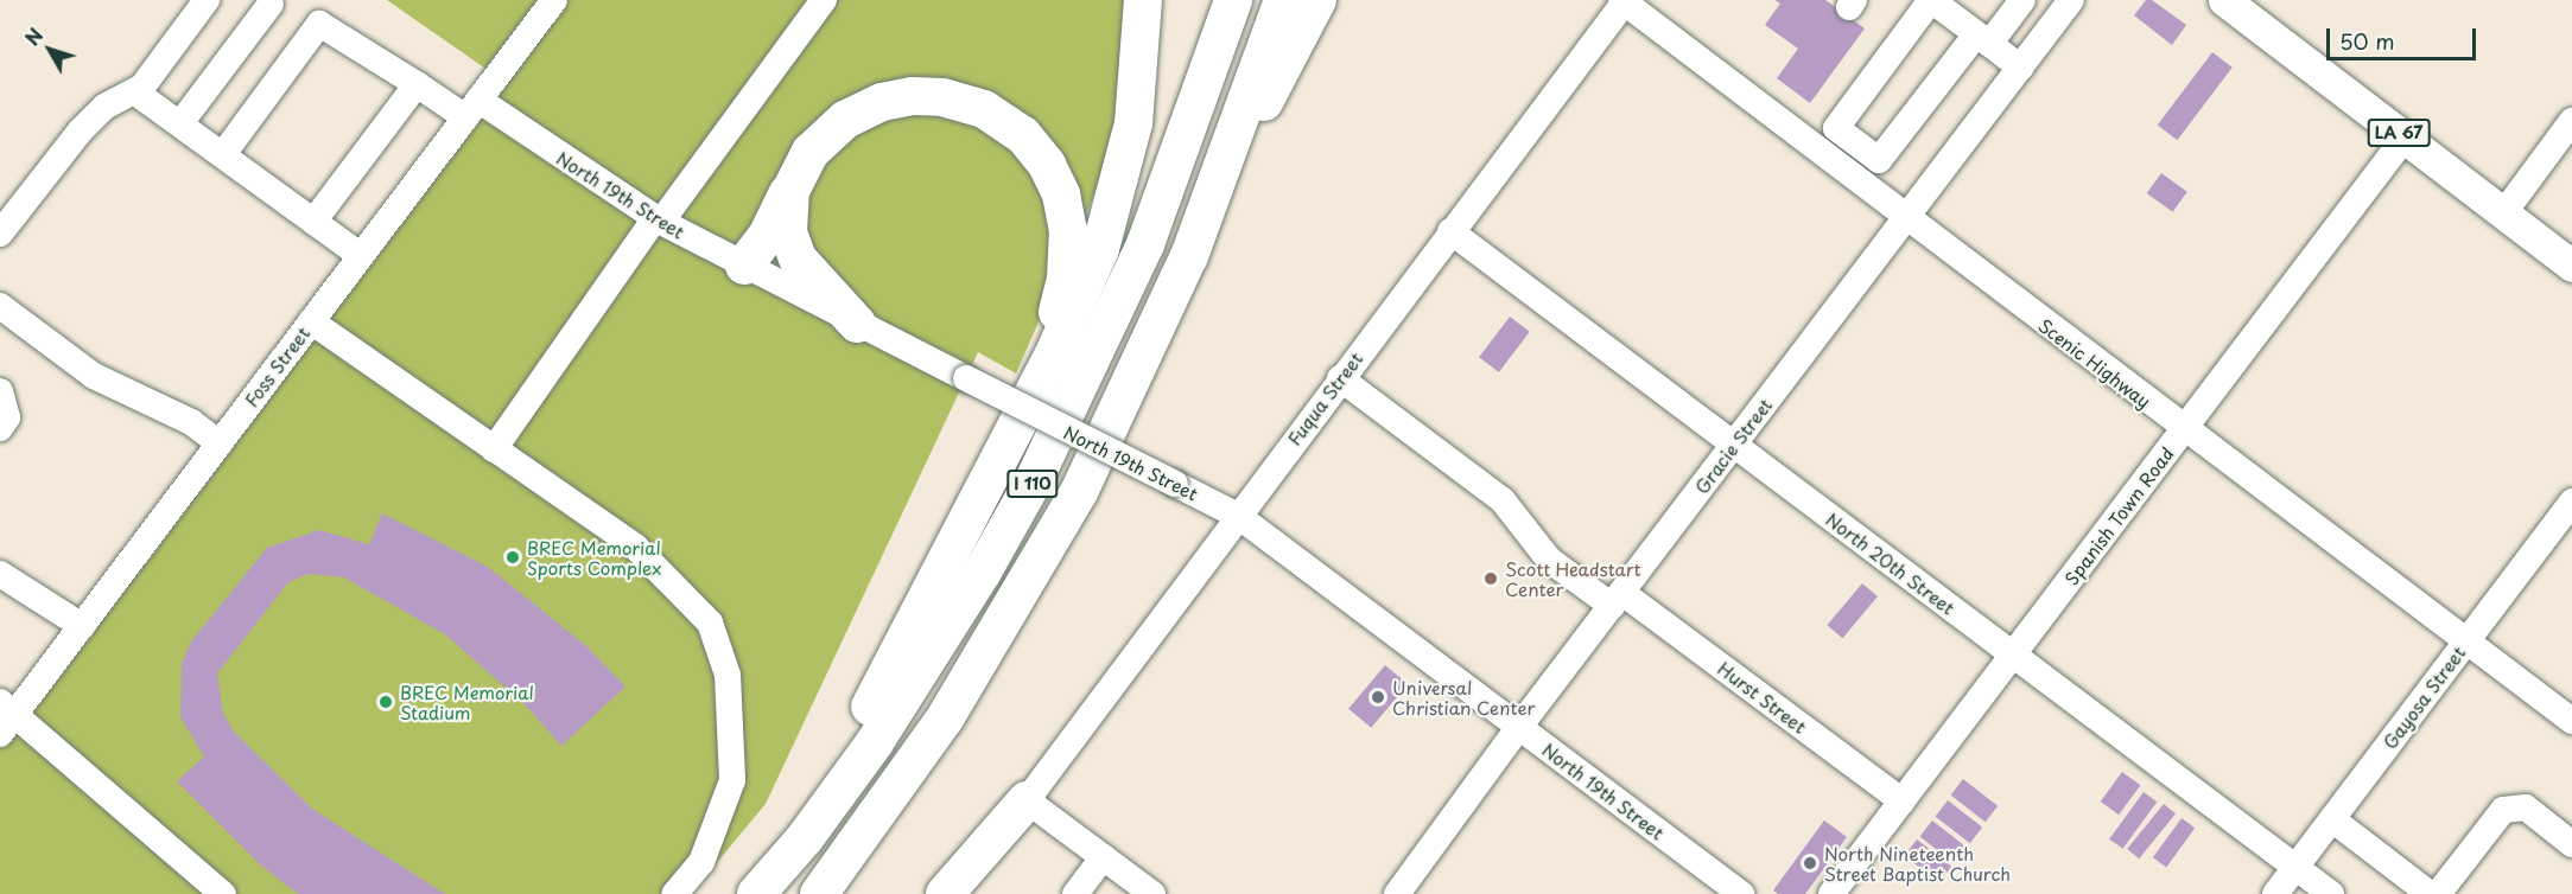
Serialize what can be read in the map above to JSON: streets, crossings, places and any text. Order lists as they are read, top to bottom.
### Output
{
  "streets": {
    "highway": ["I 110"],
    "main road": ["LA 67"],
    "street": [
      "North 19th Street",
      "Scenic Highway",
      "Foss Street",
      "Fuqua Street",
      "Gracie Street",
      "Spanish Town Road",
      "North 20th Street",
      "Hurst Street",
      "Gayosa Street"
    ]
  },
  "crossings": [
    ["LA 67", "Spanish Town Road"],
    ["North 19th Street", "Foss Street"],
    ["North 19th Street", "Fuqua Street"],
    ["North 19th Street", "Gracie Street"],
    ["Scenic Highway", "Fuqua Street"],
    ["Scenic Highway", "Gracie Street"],
    ["Scenic Highway", "Spanish Town Road"],
    ["Scenic Highway", "Gayosa Street"],
    ["Fuqua Street", "North 20th Street"],
    ["Fuqua Street", "Hurst Street"],
    ["Gracie Street", "North 20th Street"],
    ["Gracie Street", "Hurst Street"],
    ["Spanish Town Road", "North 20th Street"],
    ["Spanish Town Road", "Hurst Street"],
    ["North 20th Street", "Gayosa Street"]
  ],
  "places": [
    "BREC Memorial Sports Complex",
    "Scott Headstart Center",
    "Universal Christian Center",
    "BREC Memorial Stadium",
    "North Nineteenth Street Baptist Church"
  ],
  "scale_bar": "50 m",
  "north": "top left"
}
